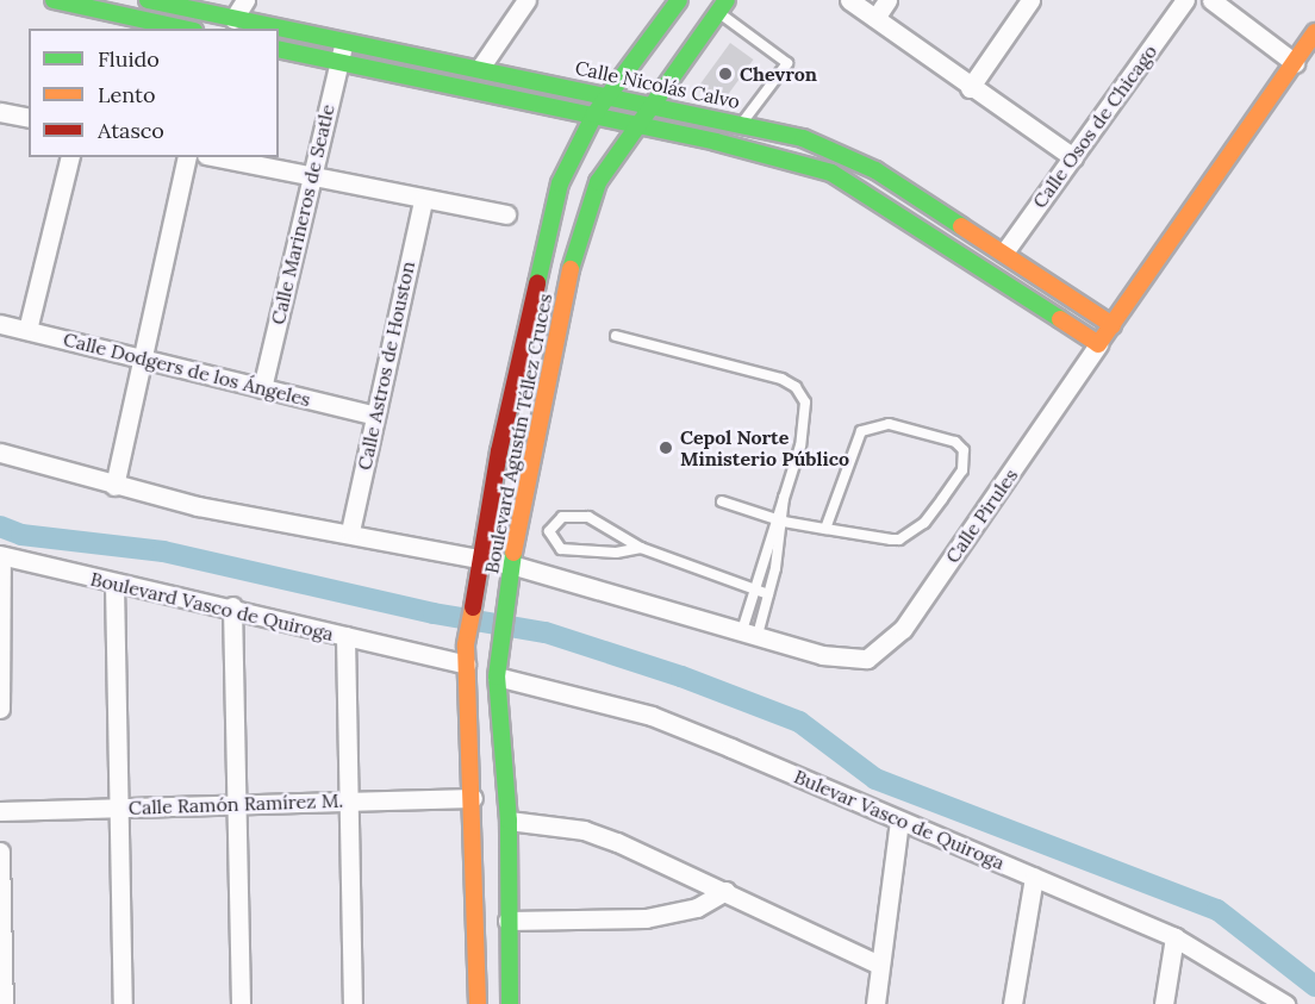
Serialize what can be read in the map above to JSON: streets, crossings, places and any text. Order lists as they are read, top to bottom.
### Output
{
  "streets": {
    "street": [
      "Calle Nicolás Calvo",
      "Calle Osos de Chicago",
      "Calle Marineros de Seatle",
      "Calle Astros de Houston",
      "Calle Dodgers de los Ángeles",
      "Boulevard Agustín Téllez Cruces",
      "Calle Pirules",
      "Boulevard Vasco de Quiroga",
      "Calle Ramón Ramírez M.",
      "Bulevar Vasco de Quiroga"
    ]
  },
  "crossings": [
    ["Calle Nicolás Calvo", "Calle Osos de Chicago"],
    ["Calle Nicolás Calvo", "Calle Marineros de Seatle"],
    ["Calle Nicolás Calvo", "Boulevard Agustín Téllez Cruces"],
    ["Calle Nicolás Calvo", "Calle Pirules"],
    ["Calle Marineros de Seatle", "Calle Dodgers de los Ángeles"],
    ["Calle Astros de Houston", "Calle Dodgers de los Ángeles"],
    ["Calle Astros de Houston", "Calle Pirules"],
    ["Boulevard Agustín Téllez Cruces", "Calle Pirules"],
    ["Boulevard Agustín Téllez Cruces", "Boulevard Vasco de Quiroga"],
    ["Boulevard Agustín Téllez Cruces", "Calle Ramón Ramírez M."],
    ["Boulevard Agustín Téllez Cruces", "Bulevar Vasco de Quiroga"]
  ],
  "places": ["Chevron", "Cepol Norte Ministerio Público"],
  "legend": ["Fluido", "Lento", "Atasco"]
}
